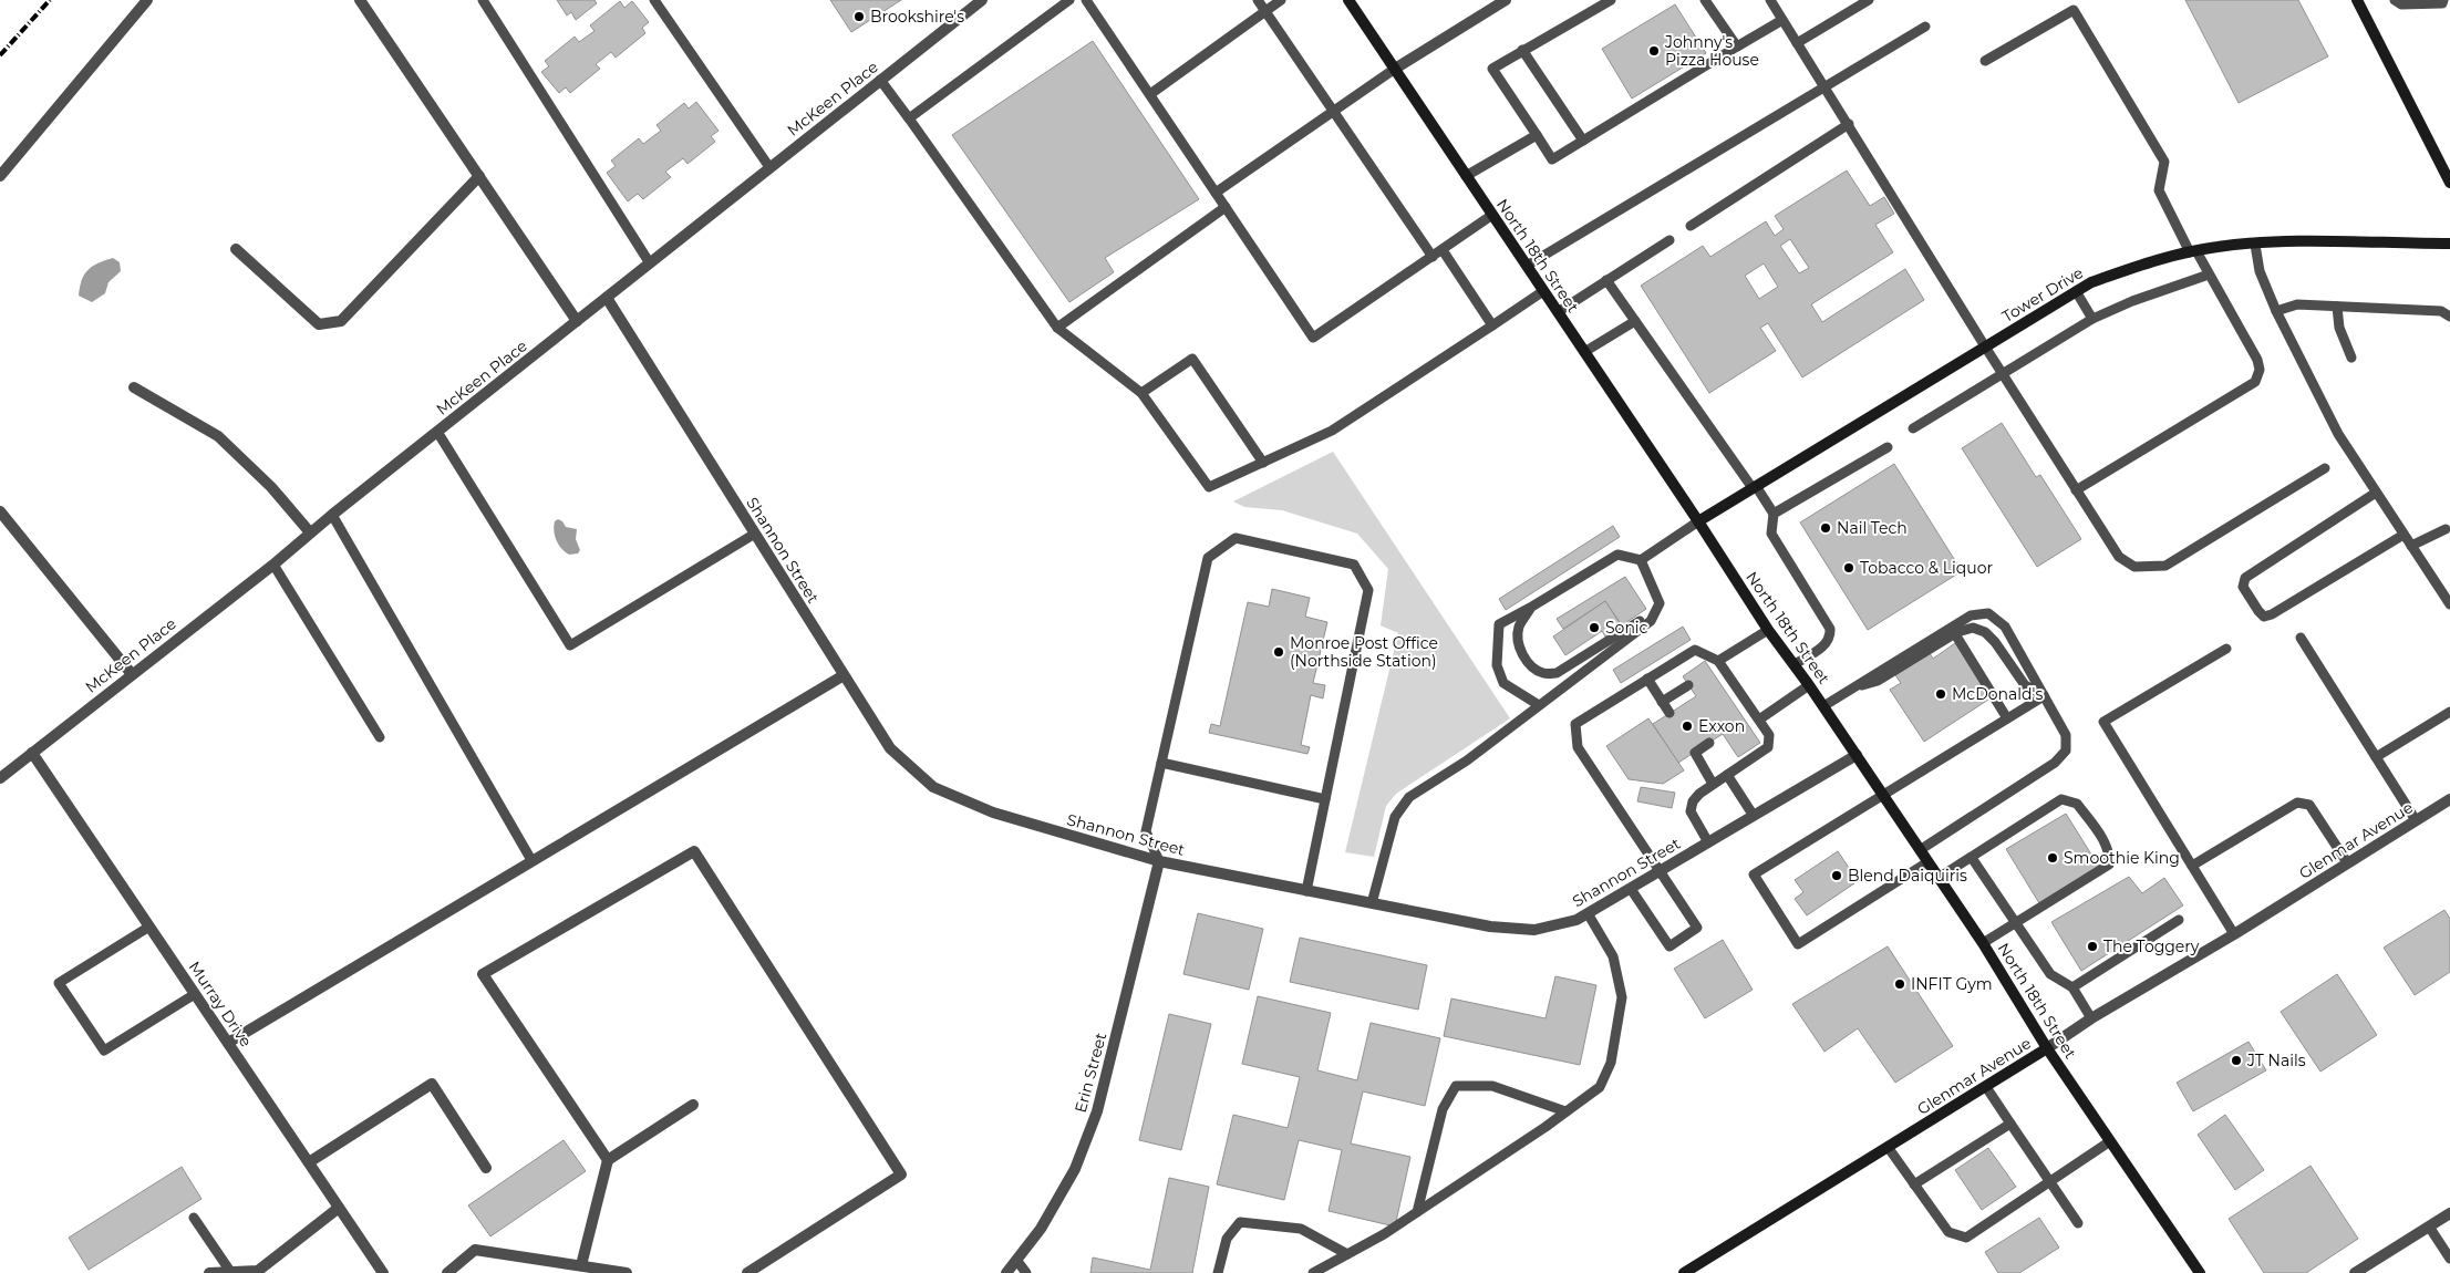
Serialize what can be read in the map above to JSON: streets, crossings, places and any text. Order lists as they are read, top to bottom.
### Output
{
  "streets": {
    "main road": ["North 18th Street", "Tower Drive", "Glenmar Avenue"],
    "street": [
      "McKeen Place",
      "Shannon Street",
      "Murray Drive",
      "Erin Street"
    ]
  },
  "crossings": [
    ["McKeen Place", "Shannon Street"],
    ["McKeen Place", "Murray Drive"],
    ["North 18th Street", "Tower Drive"],
    ["North 18th Street", "Shannon Street"],
    ["North 18th Street", "Glenmar Avenue"],
    ["Shannon Street", "Erin Street"]
  ],
  "places": [
    "Brookshire's",
    "Johnny's Pizza House",
    "Nail Tech",
    "Tobacco & Liquor",
    "Sonic",
    "Monroe Post Office (Northside Station)",
    "McDonald's",
    "Exxon",
    "Smoothie King",
    "Blend Daiquiris",
    "The Toggery",
    "INFIT Gym",
    "JT Nails"
  ]
}
